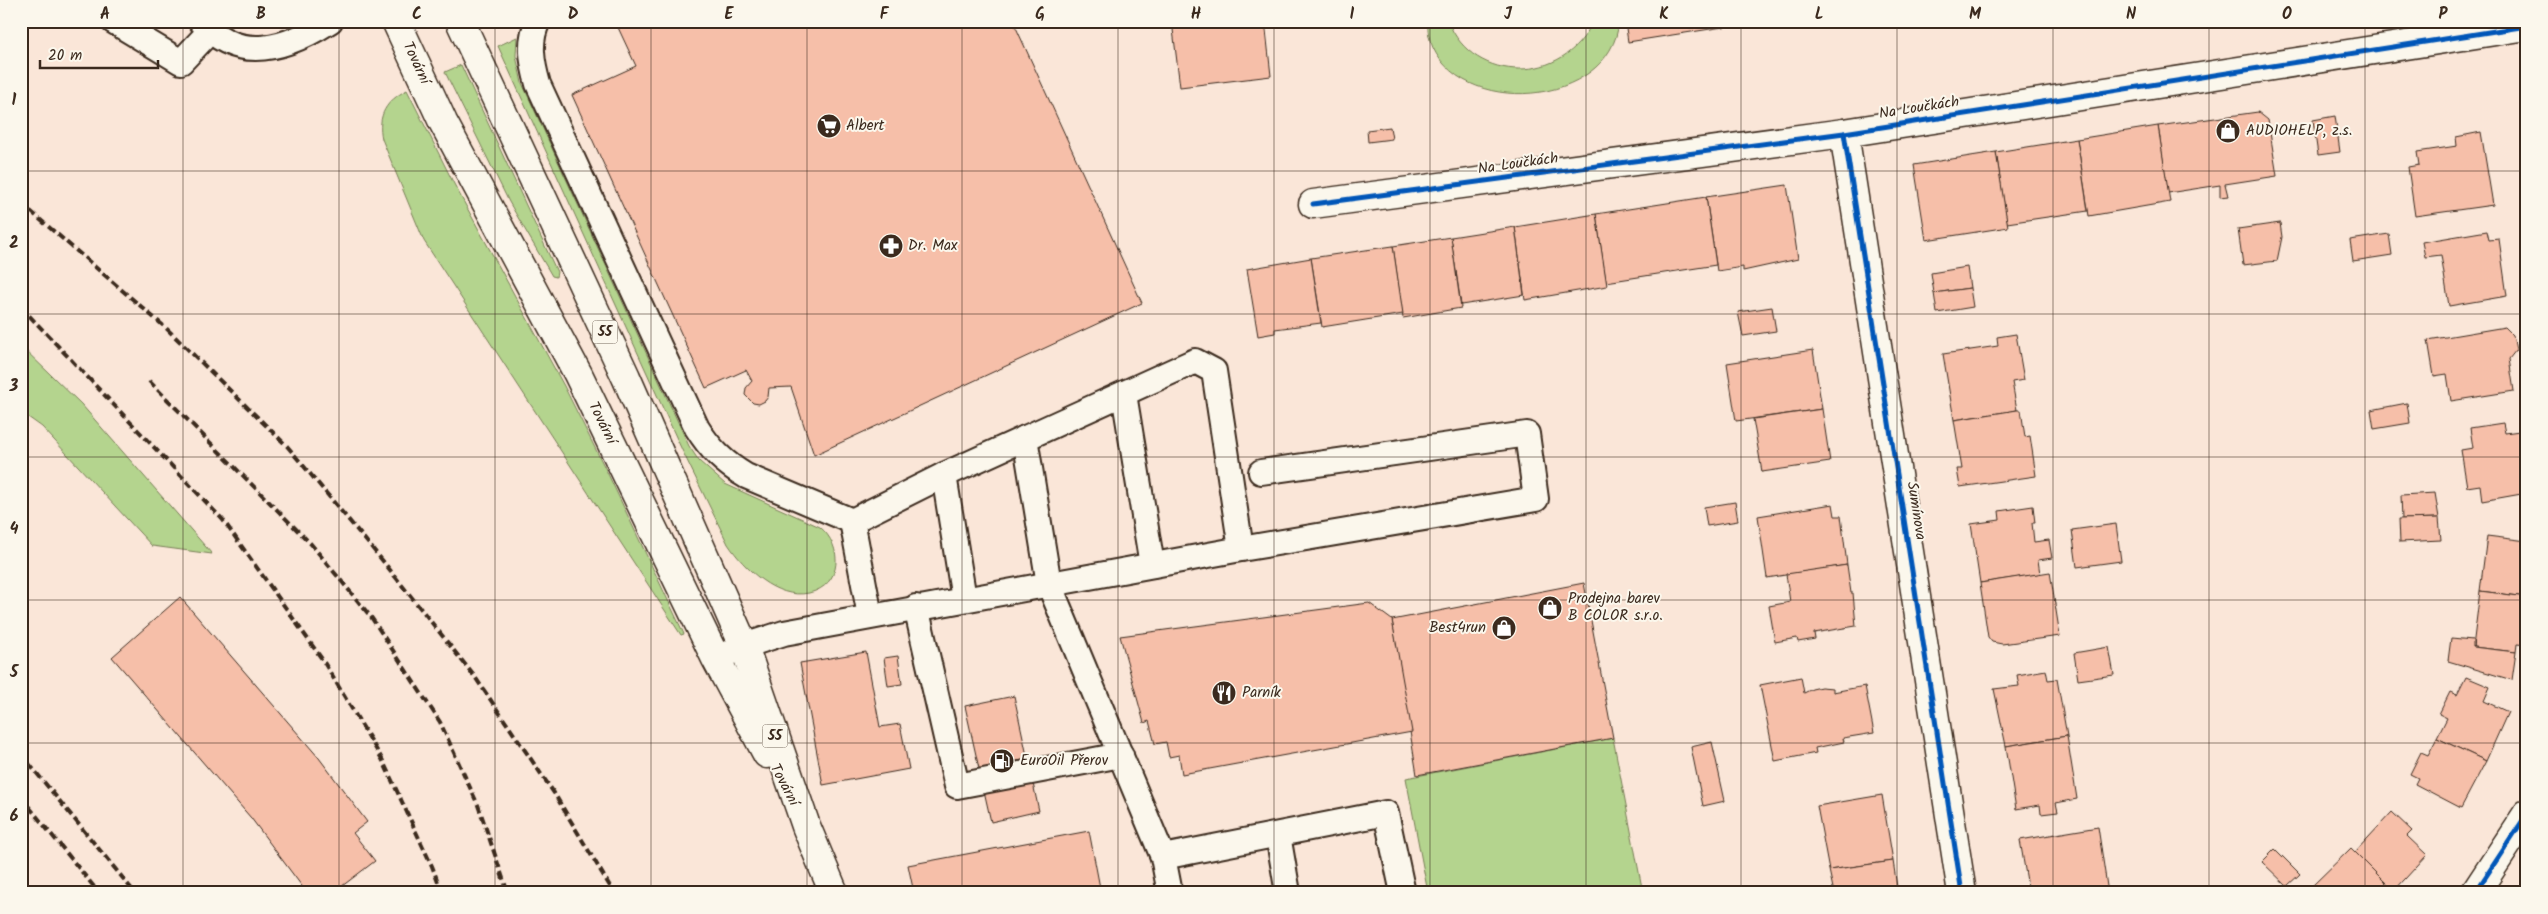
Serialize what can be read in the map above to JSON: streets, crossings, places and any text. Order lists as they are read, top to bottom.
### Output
{
  "streets": {
    "street": [
      "Tovární",
      "Na Loučkách",
      "55",
      "Sumínova"
    ]
  },
  "crossings": [
    ["Na Loučkách", "Sumínova"]
  ],
  "places": {
    "supermarket": ["Albert"],
    "shop": ["AUDIOHELP, z.s.", "Prodejna barev B COLOR s.r.o.", "Best4run"],
    "pharmacy": ["Dr. Max"],
    "restaurant": ["Parník"],
    "fuel station": ["EuroOil Přerov"]
  },
  "scale_bar": "20 m",
  "grid": {
    "columns": [
      "A",
      "B",
      "C",
      "D",
      "E",
      "F",
      "G",
      "H",
      "I",
      "J",
      "K",
      "L",
      "M",
      "N",
      "O",
      "P"
    ],
    "rows": [
      "1",
      "2",
      "3",
      "4",
      "5",
      "6"
    ]
  }
}
